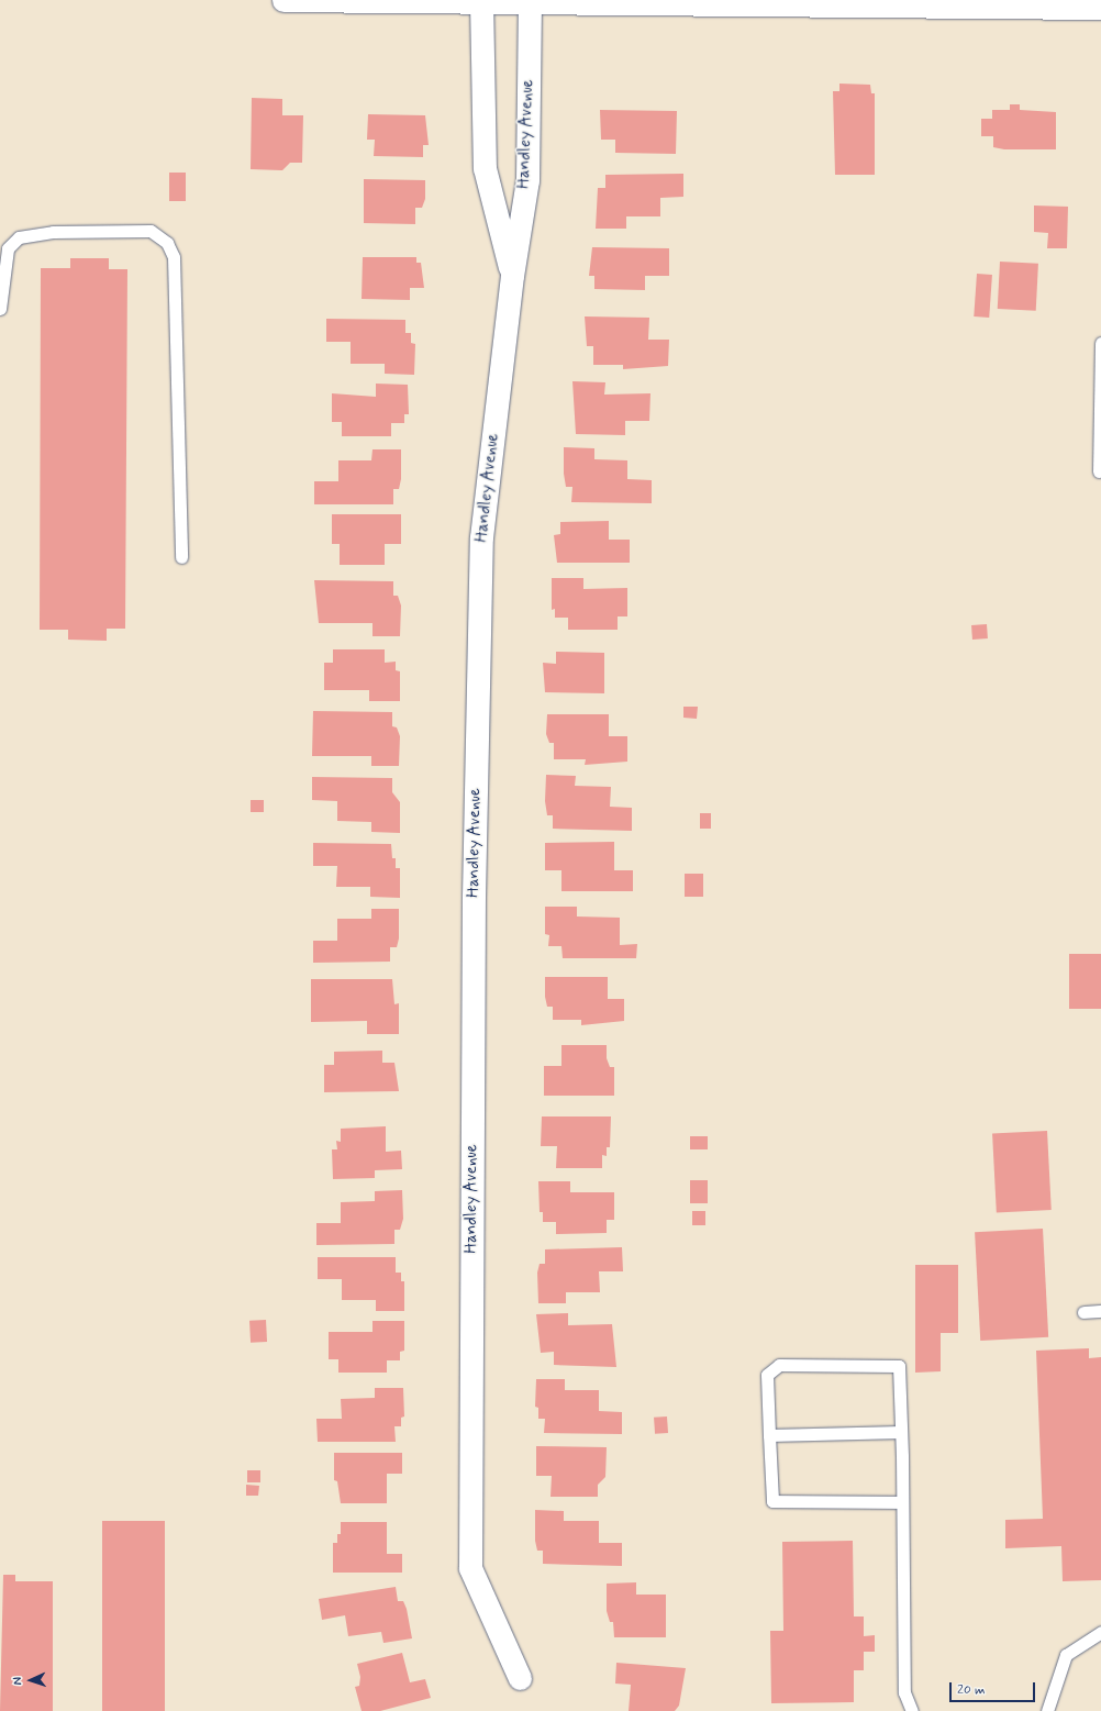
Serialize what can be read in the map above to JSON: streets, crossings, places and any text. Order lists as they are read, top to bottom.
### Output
{
  "streets": {
    "street": ["Handley Avenue"]
  },
  "scale_bar": "20 m",
  "north": "left"
}
